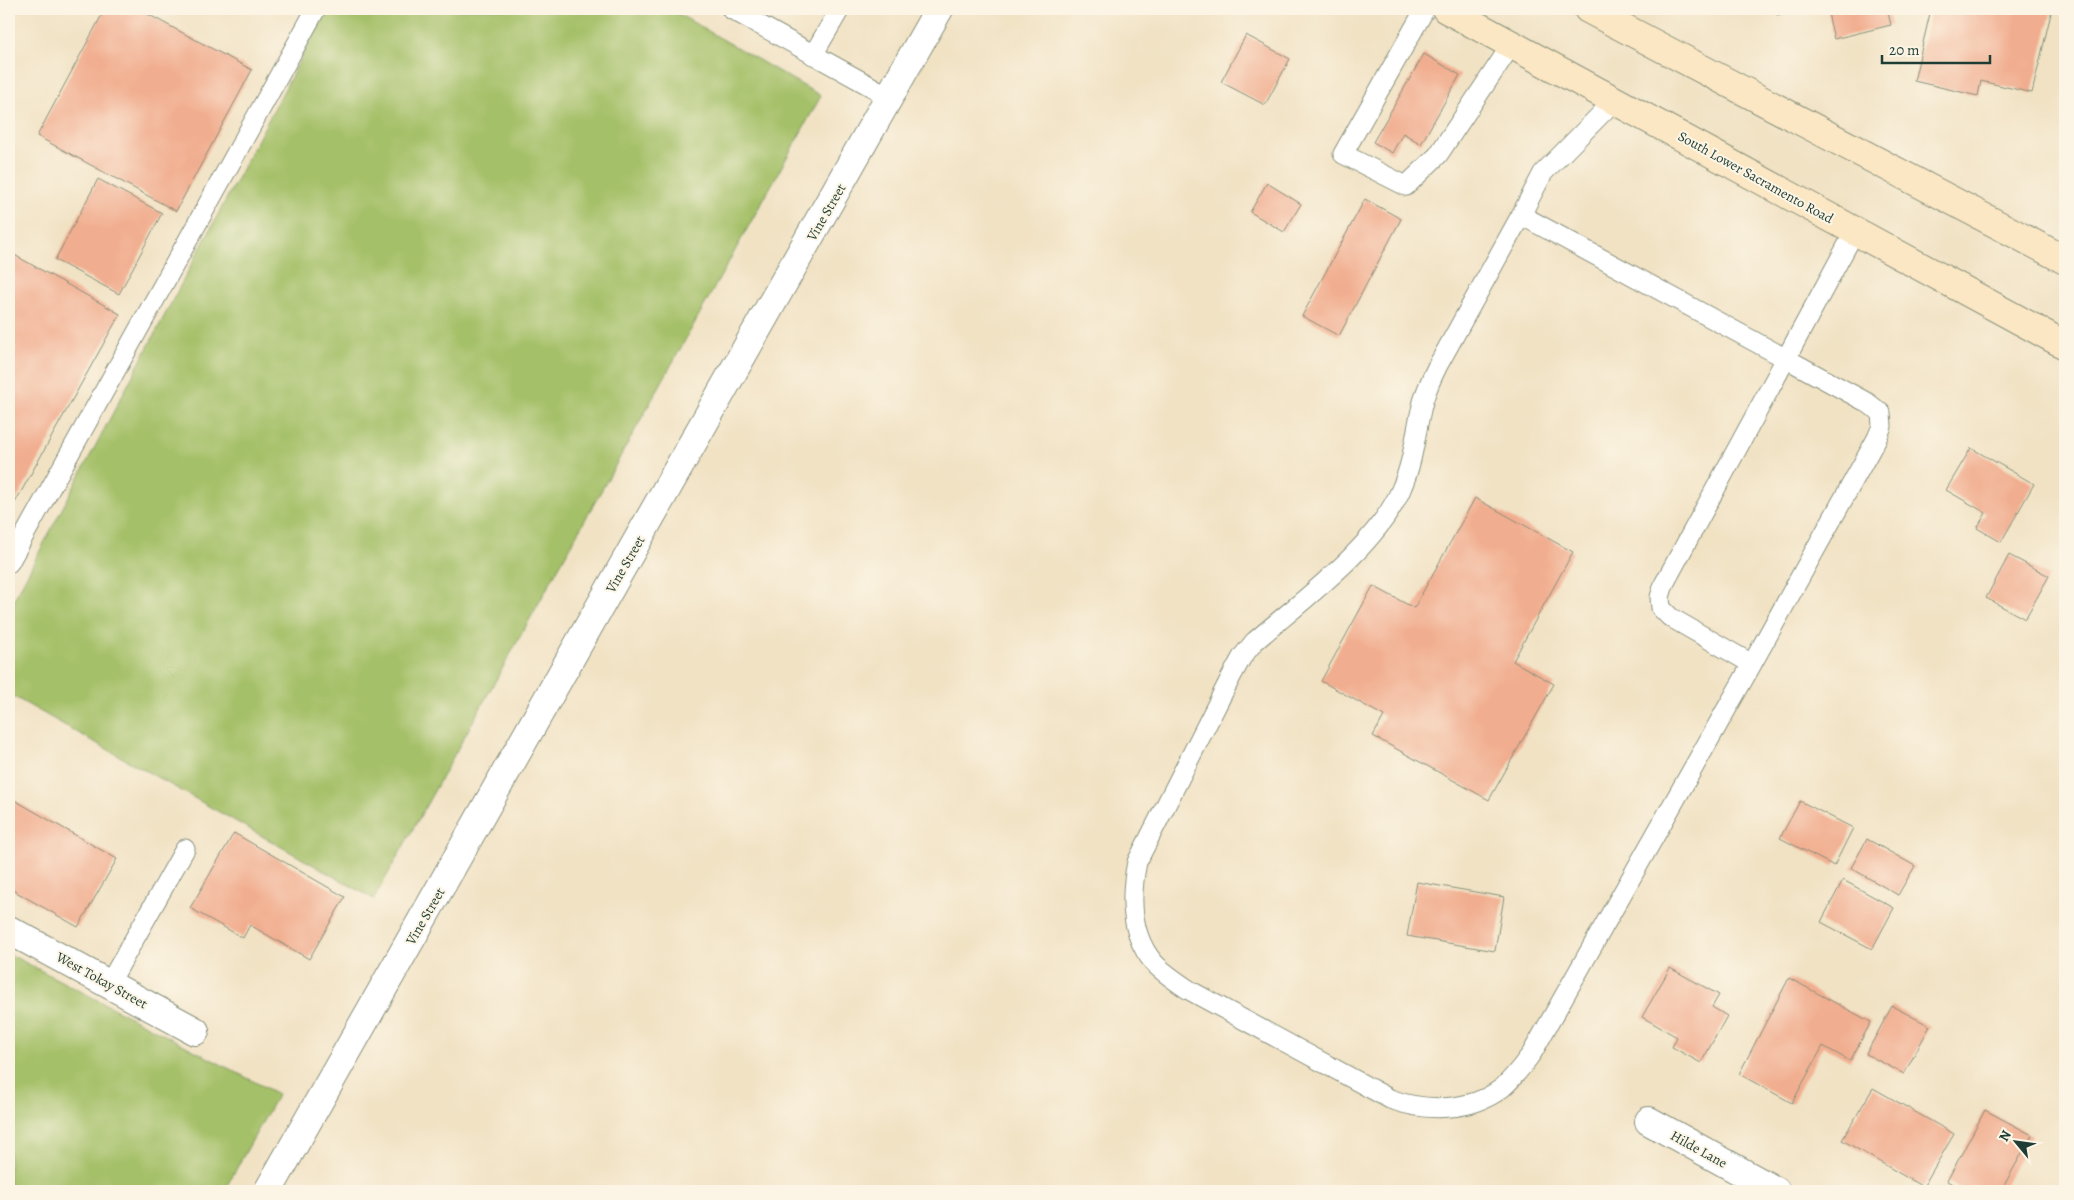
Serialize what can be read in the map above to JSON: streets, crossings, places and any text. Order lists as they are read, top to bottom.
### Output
{
  "streets": {
    "main road": ["South Lower Sacramento Road"],
    "street": ["Vine Street", "West Tokay Street", "Hilde Lane"]
  },
  "scale_bar": "20 m",
  "north": "top left"
}
